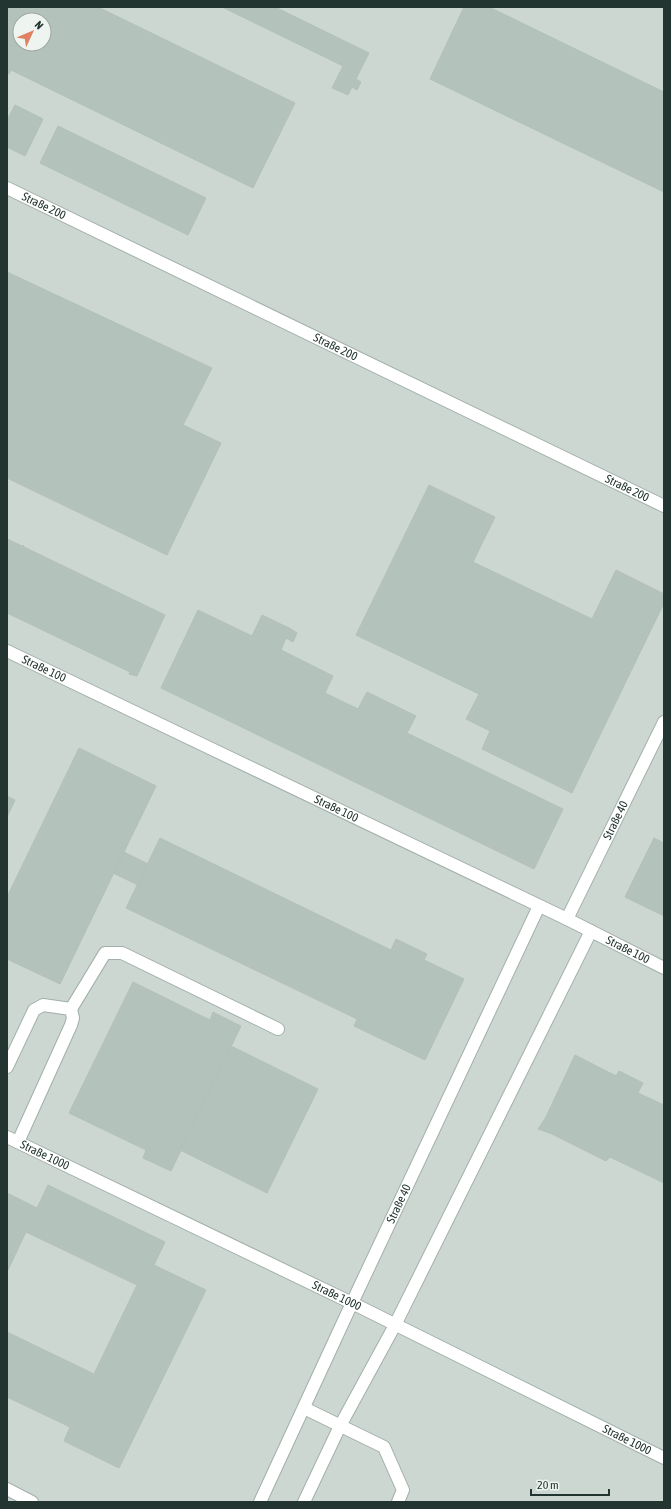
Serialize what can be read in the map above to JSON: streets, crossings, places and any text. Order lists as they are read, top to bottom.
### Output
{
  "streets": {
    "street": [
      "Straße 200",
      "Straße 100",
      "Straße 40",
      "Straße 1000"
    ]
  },
  "crossings": [
    ["Straße 100", "Straße 40"],
    ["Straße 40", "Straße 1000"]
  ],
  "scale_bar": "20 m",
  "north": "top right"
}
